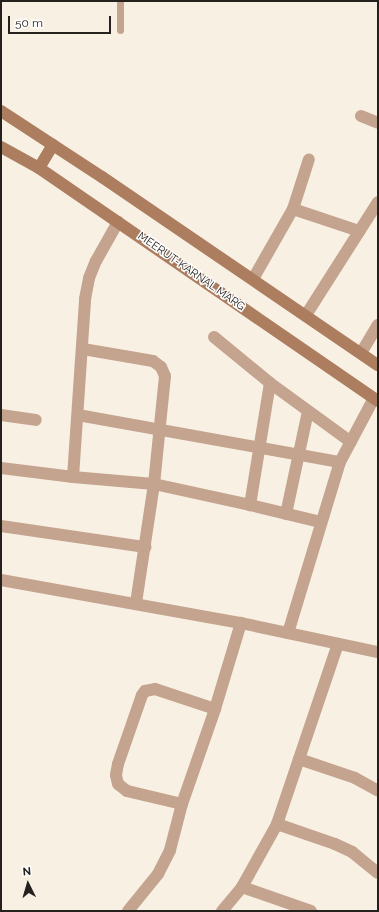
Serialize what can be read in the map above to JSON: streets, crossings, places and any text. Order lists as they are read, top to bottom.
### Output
{
  "streets": {
    "street": ["MEERUT-KARNAL MARG"]
  },
  "scale_bar": "50 m",
  "north": "top"
}
